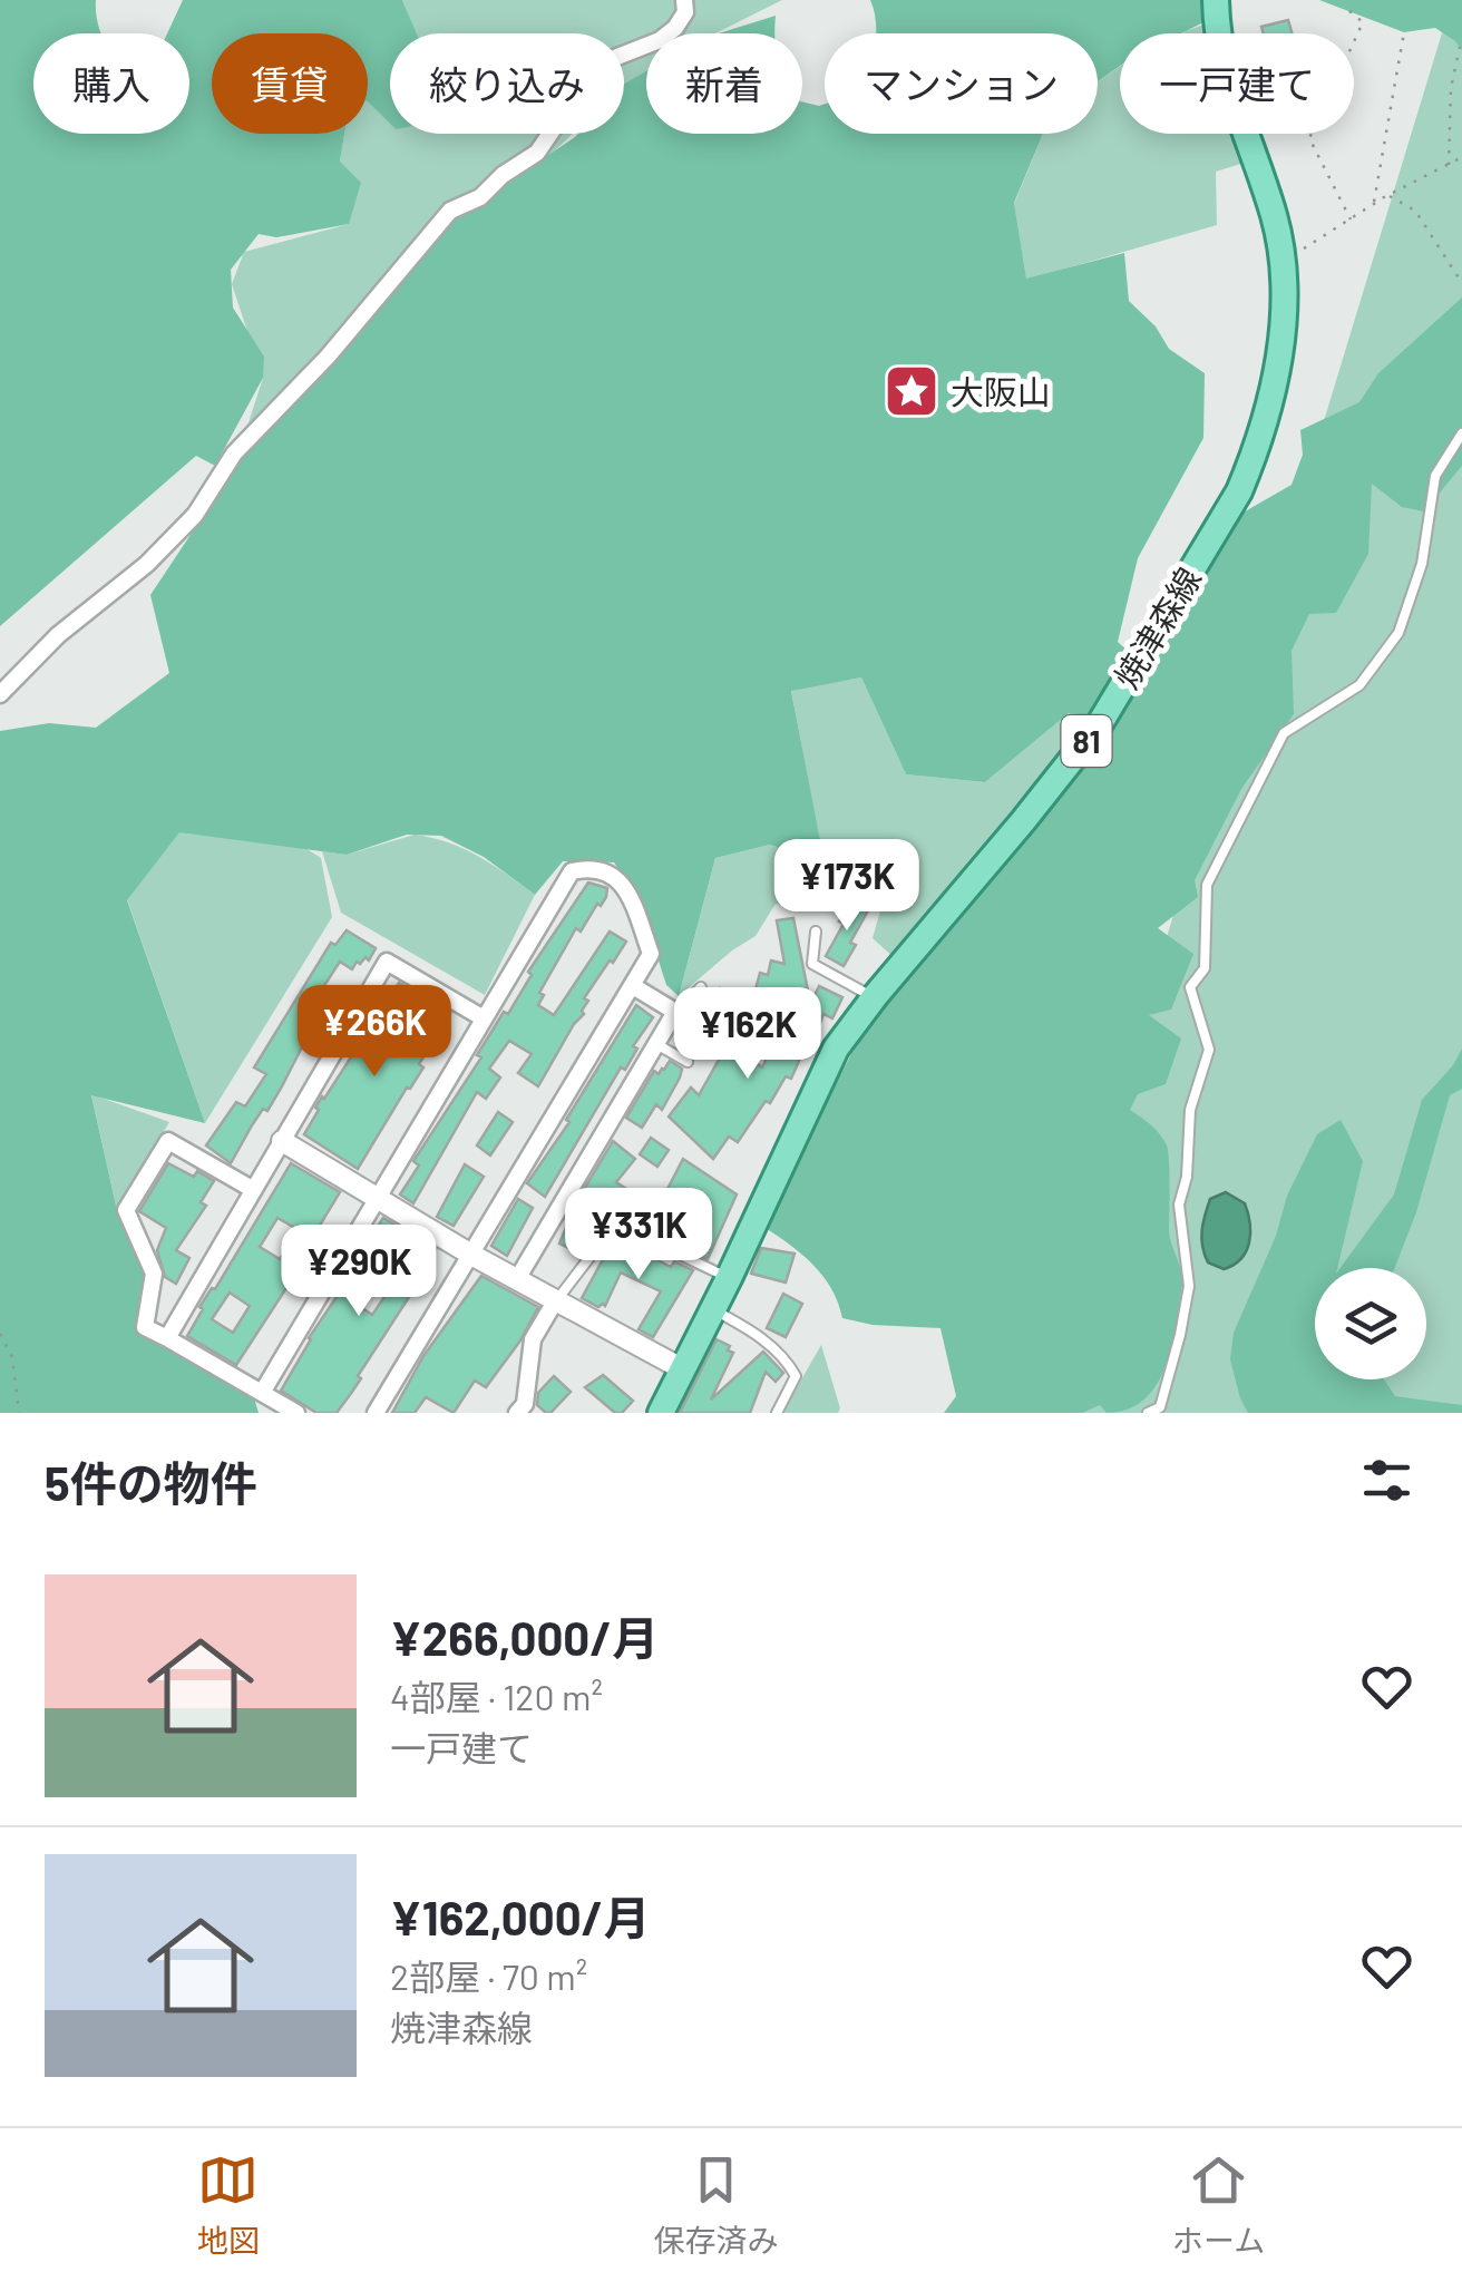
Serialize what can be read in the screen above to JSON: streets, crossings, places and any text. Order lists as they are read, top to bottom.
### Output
{
  "streets": {
    "main road": ["焼津森線", "81"]
  },
  "places": {
    "place": ["大阪山"]
  },
  "page": {
    "chip": [
      "購入",
      "賃貸",
      "絞り込み",
      "新着",
      "マンション",
      "一戸建て"
    ],
    "price": [
      "¥173K",
      "¥266K",
      "¥162K",
      "¥331K",
      "¥290K"
    ],
    "heading": "5件の物件",
    "list": [
      {
        "name": "¥266,000/月",
        "note": "4部屋 · 120 m² · 一戸建て"
      },
      {
        "name": "¥162,000/月",
        "note": "2部屋 · 70 m² · 焼津森線"
      }
    ],
    "tabs": ["地図", "保存済み", "ホーム"]
  }
}
